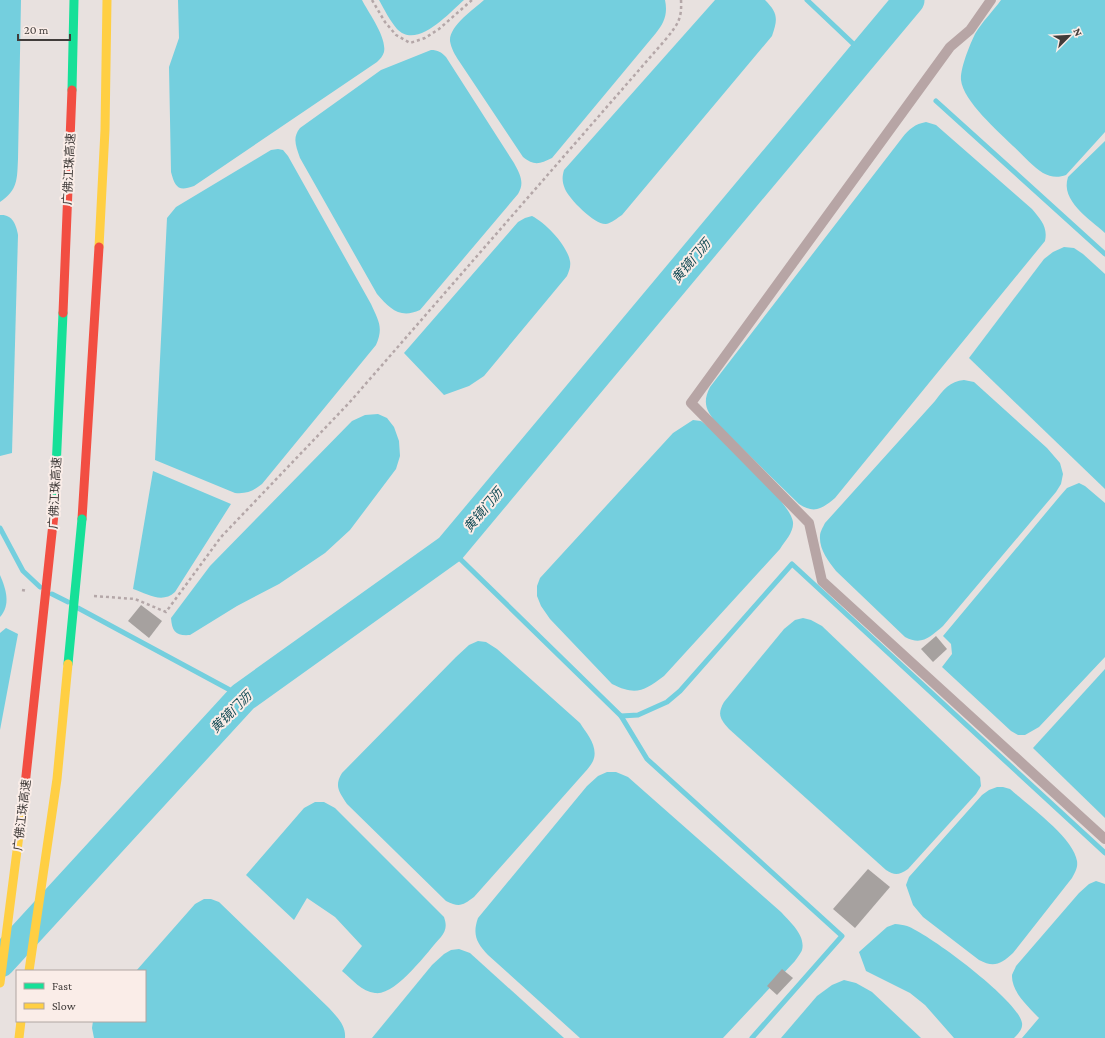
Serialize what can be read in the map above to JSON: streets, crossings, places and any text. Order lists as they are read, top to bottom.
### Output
{
  "streets": {
    "highway": ["广佛江珠高速"]
  },
  "water": ["黄镜门沥"],
  "legend": ["Fast", "Slow"],
  "scale_bar": "20 m",
  "north": "top right"
}
